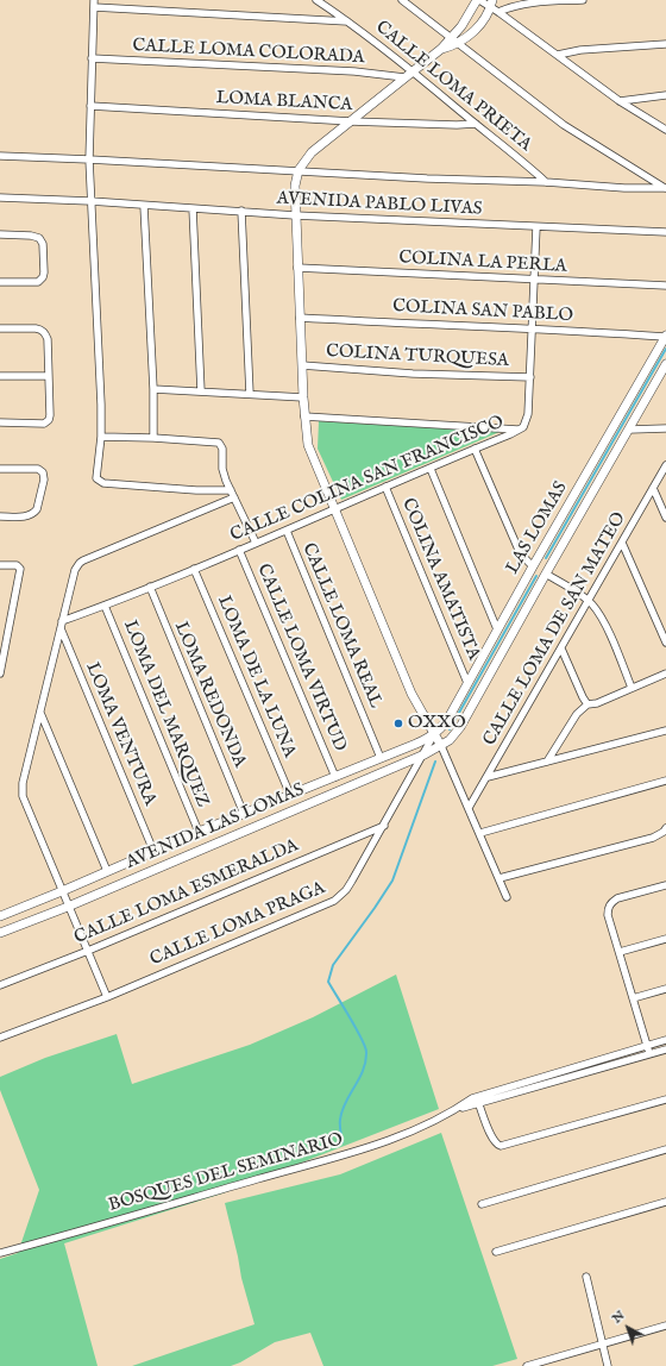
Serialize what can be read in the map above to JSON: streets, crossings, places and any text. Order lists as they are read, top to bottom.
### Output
{
  "streets": {
    "street": [
      "CALLE LOMA COLORADA",
      "CALLE LOMA PRIETA",
      "LOMA BLANCA",
      "AVENIDA PABLO LIVAS",
      "COLINA LA PERLA",
      "COLINA SAN PABLO",
      "COLINA TURQUESA",
      "CALLE COLINA SAN FRANCISCO",
      "LAS LOMAS",
      "COLINA AMATISTA",
      "CALLE LOMA REAL",
      "CALLE LOMA DE SAN MATEO",
      "CALLE LOMA VIRTUD",
      "LOMA DE LA LUNA",
      "LOMA REDONDA",
      "LOMA DEL MARQUEZ",
      "LOMA VENTURA",
      "AVENIDA LAS LOMAS",
      "CALLE LOMA ESMERALDA",
      "CALLE LOMA PRAGA",
      "BOSQUES DEL SEMINARIO"
    ]
  },
  "crossings": [
    ["CALLE LOMA PRIETA", "LOMA BLANCA"],
    ["CALLE LOMA PRIETA", "AVENIDA PABLO LIVAS"],
    ["AVENIDA PABLO LIVAS", "CALLE COLINA SAN FRANCISCO"],
    ["COLINA LA PERLA", "CALLE COLINA SAN FRANCISCO"],
    ["COLINA SAN PABLO", "CALLE COLINA SAN FRANCISCO"],
    ["COLINA SAN PABLO", "LAS LOMAS"],
    ["COLINA TURQUESA", "CALLE COLINA SAN FRANCISCO"],
    ["CALLE COLINA SAN FRANCISCO", "COLINA AMATISTA"],
    ["CALLE COLINA SAN FRANCISCO", "CALLE LOMA REAL"],
    ["CALLE COLINA SAN FRANCISCO", "CALLE LOMA VIRTUD"],
    ["CALLE COLINA SAN FRANCISCO", "LOMA DE LA LUNA"],
    ["CALLE COLINA SAN FRANCISCO", "LOMA REDONDA"],
    ["CALLE COLINA SAN FRANCISCO", "LOMA DEL MARQUEZ"],
    ["CALLE COLINA SAN FRANCISCO", "LOMA VENTURA"],
    ["LAS LOMAS", "COLINA AMATISTA"],
    ["LAS LOMAS", "AVENIDA LAS LOMAS"],
    ["LAS LOMAS", "CALLE LOMA PRAGA"],
    ["CALLE LOMA REAL", "AVENIDA LAS LOMAS"],
    ["CALLE LOMA VIRTUD", "AVENIDA LAS LOMAS"],
    ["LOMA DE LA LUNA", "AVENIDA LAS LOMAS"],
    ["LOMA REDONDA", "AVENIDA LAS LOMAS"],
    ["LOMA DEL MARQUEZ", "AVENIDA LAS LOMAS"],
    ["LOMA VENTURA", "AVENIDA LAS LOMAS"],
    ["AVENIDA LAS LOMAS", "CALLE LOMA PRAGA"],
    ["CALLE LOMA ESMERALDA", "CALLE LOMA PRAGA"]
  ],
  "places": ["OXXO"],
  "north": "top left"
}
